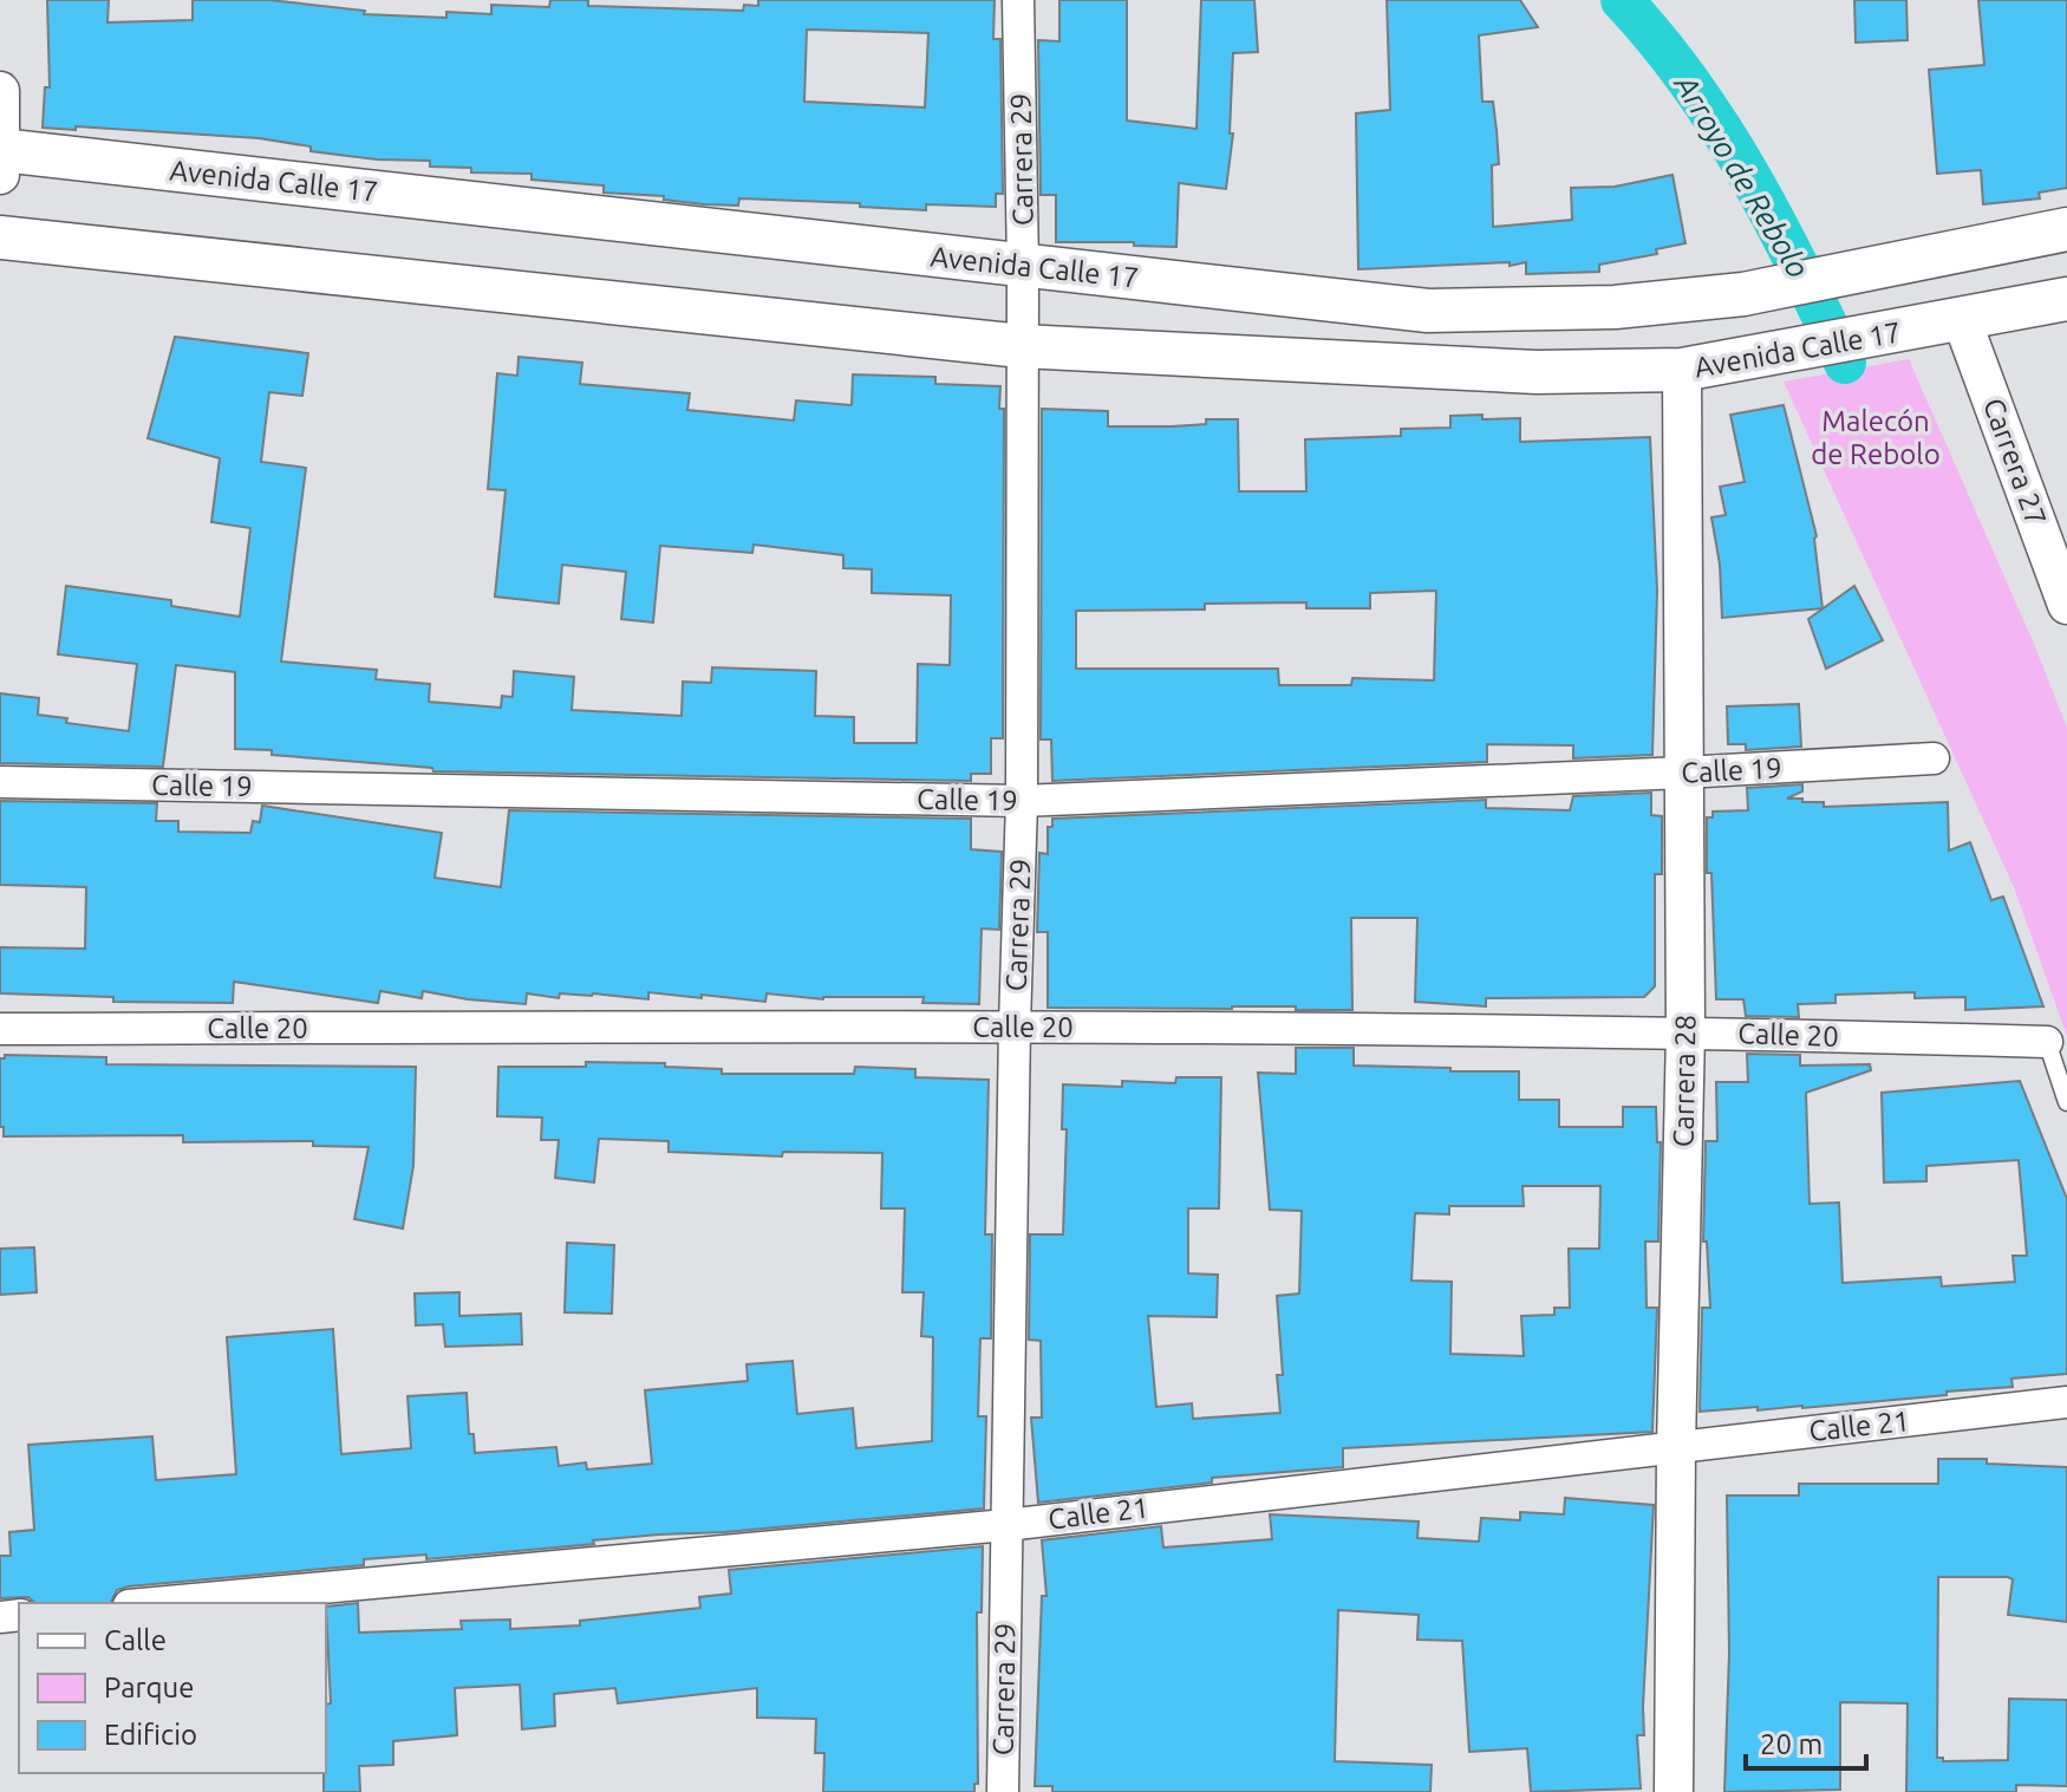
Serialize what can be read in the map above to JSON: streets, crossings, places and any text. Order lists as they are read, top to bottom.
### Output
{
  "streets": {
    "main road": ["Avenida Calle 17"],
    "street": [
      "Carrera 29",
      "Carrera 27",
      "Calle 19",
      "Calle 20",
      "Carrera 28",
      "Calle 21"
    ]
  },
  "crossings": [
    ["Carrera 29", "Avenida Calle 17"],
    ["Carrera 29", "Calle 19"],
    ["Carrera 29", "Calle 20"],
    ["Carrera 29", "Calle 21"],
    ["Avenida Calle 17", "Carrera 27"],
    ["Avenida Calle 17", "Carrera 28"],
    ["Calle 19", "Carrera 28"],
    ["Calle 20", "Carrera 28"],
    ["Carrera 28", "Calle 21"]
  ],
  "water": ["Arroyo de Rebolo"],
  "parks": ["Malecón de Rebolo"],
  "legend": ["Calle", "Parque", "Edificio"],
  "scale_bar": "20 m"
}
